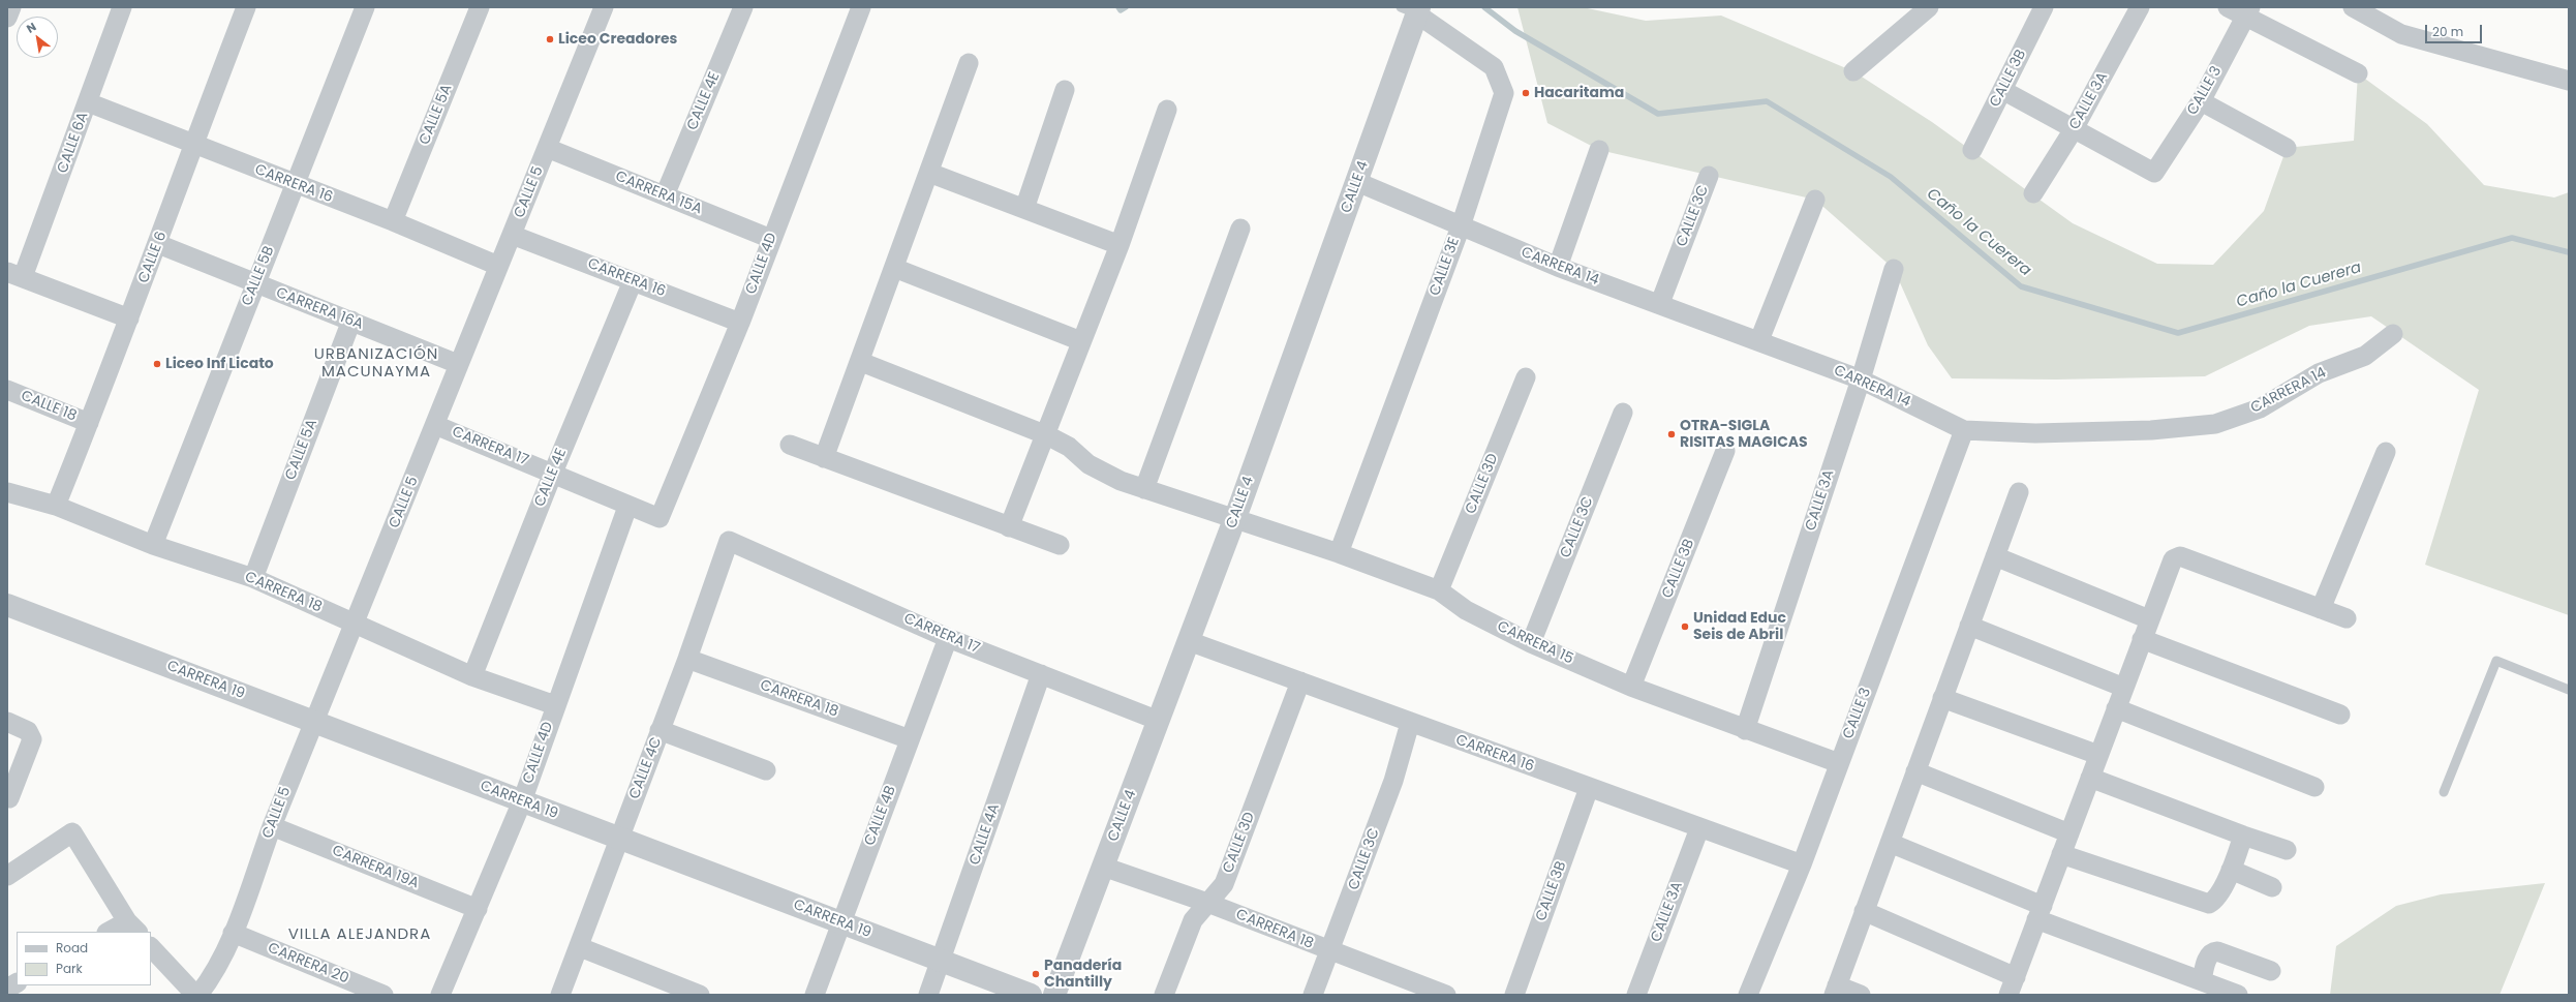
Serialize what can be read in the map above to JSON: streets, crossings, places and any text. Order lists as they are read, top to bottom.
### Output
{
  "streets": {
    "street": [
      "CALLE 3B",
      "CALLE 3",
      "CALLE 4E",
      "CALLE 3A",
      "CALLE 5A",
      "CALLE 6A",
      "CARRERA 16",
      "CALLE 4",
      "CALLE 5",
      "CARRERA 15A",
      "CALLE 3C",
      "CALLE 6",
      "CALLE 4D",
      "CALLE 3E",
      "CARRERA 14",
      "CALLE 5B",
      "CARRERA 16A",
      "CALLE 18",
      "CARRERA 17",
      "CALLE 3D",
      "CARRERA 18",
      "CARRERA 15",
      "CARRERA 19",
      "CALLE 4C",
      "CALLE 4B",
      "CALLE 4A",
      "CARRERA 19A",
      "CARRERA 20"
    ]
  },
  "crossings": [
    ["CALLE 3B", "CARRERA 16"],
    ["CALLE 3B", "CARRERA 15"],
    ["CALLE 3", "CALLE 3A"],
    ["CALLE 3", "CARRERA 16"],
    ["CALLE 3", "CARRERA 14"],
    ["CALLE 3", "CARRERA 15"],
    ["CALLE 4E", "CARRERA 16"],
    ["CALLE 4E", "CARRERA 15A"],
    ["CALLE 4E", "CARRERA 17"],
    ["CALLE 4E", "CARRERA 18"],
    ["CALLE 3A", "CARRERA 16"],
    ["CALLE 3A", "CARRERA 14"],
    ["CALLE 3A", "CARRERA 15"],
    ["CALLE 5A", "CARRERA 16"],
    ["CALLE 5A", "CARRERA 16A"],
    ["CALLE 5A", "CARRERA 18"],
    ["CALLE 6A", "CARRERA 16"],
    ["CARRERA 16", "CALLE 4"],
    ["CARRERA 16", "CALLE 5"],
    ["CARRERA 16", "CALLE 3C"],
    ["CARRERA 16", "CALLE 6"],
    ["CARRERA 16", "CALLE 4D"],
    ["CARRERA 16", "CALLE 5B"],
    ["CARRERA 16", "CALLE 3D"],
    ["CALLE 4", "CALLE 3E"],
    ["CALLE 4", "CARRERA 14"],
    ["CALLE 4", "CARRERA 17"],
    ["CALLE 4", "CARRERA 18"],
    ["CALLE 4", "CARRERA 15"],
    ["CALLE 5", "CARRERA 15A"],
    ["CALLE 5", "CARRERA 16A"],
    ["CALLE 5", "CARRERA 17"],
    ["CALLE 5", "CARRERA 18"],
    ["CALLE 5", "CARRERA 19"],
    ["CALLE 5", "CARRERA 19A"],
    ["CALLE 5", "CARRERA 20"],
    ["CARRERA 15A", "CALLE 4D"],
    ["CALLE 3C", "CARRERA 14"],
    ["CALLE 3C", "CARRERA 18"],
    ["CALLE 3C", "CARRERA 15"],
    ["CALLE 6", "CARRERA 16A"],
    ["CALLE 6", "CALLE 18"],
    ["CALLE 6", "CARRERA 18"],
    ["CALLE 4D", "CARRERA 17"],
    ["CALLE 4D", "CARRERA 18"],
    ["CALLE 4D", "CARRERA 19"],
    ["CALLE 4D", "CARRERA 19A"],
    ["CALLE 3E", "CARRERA 14"],
    ["CALLE 3E", "CARRERA 15"],
    ["CALLE 5B", "CARRERA 16A"],
    ["CALLE 5B", "CARRERA 18"],
    ["CARRERA 17", "CALLE 4C"],
    ["CARRERA 17", "CALLE 4B"],
    ["CARRERA 17", "CALLE 4A"],
    ["CALLE 3D", "CARRERA 18"],
    ["CALLE 3D", "CARRERA 15"],
    ["CARRERA 18", "CALLE 4C"],
    ["CARRERA 18", "CALLE 4B"],
    ["CARRERA 19", "CALLE 4C"],
    ["CARRERA 19", "CALLE 4B"],
    ["CARRERA 19", "CALLE 4A"]
  ],
  "districts": ["URBANIZACIÓN MACUNAYMA", "VILLA ALEJANDRA"],
  "water": ["Caño la Cuerera"],
  "places": [
    "Liceo Creadores",
    "Hacaritama",
    "Liceo Inf Licato",
    "OTRA-SIGLA RISITAS MAGICAS",
    "Unidad Educ Seis de Abril",
    "Panadería Chantilly"
  ],
  "legend": ["Road", "Park"],
  "scale_bar": "20 m",
  "north": "top left"
}
